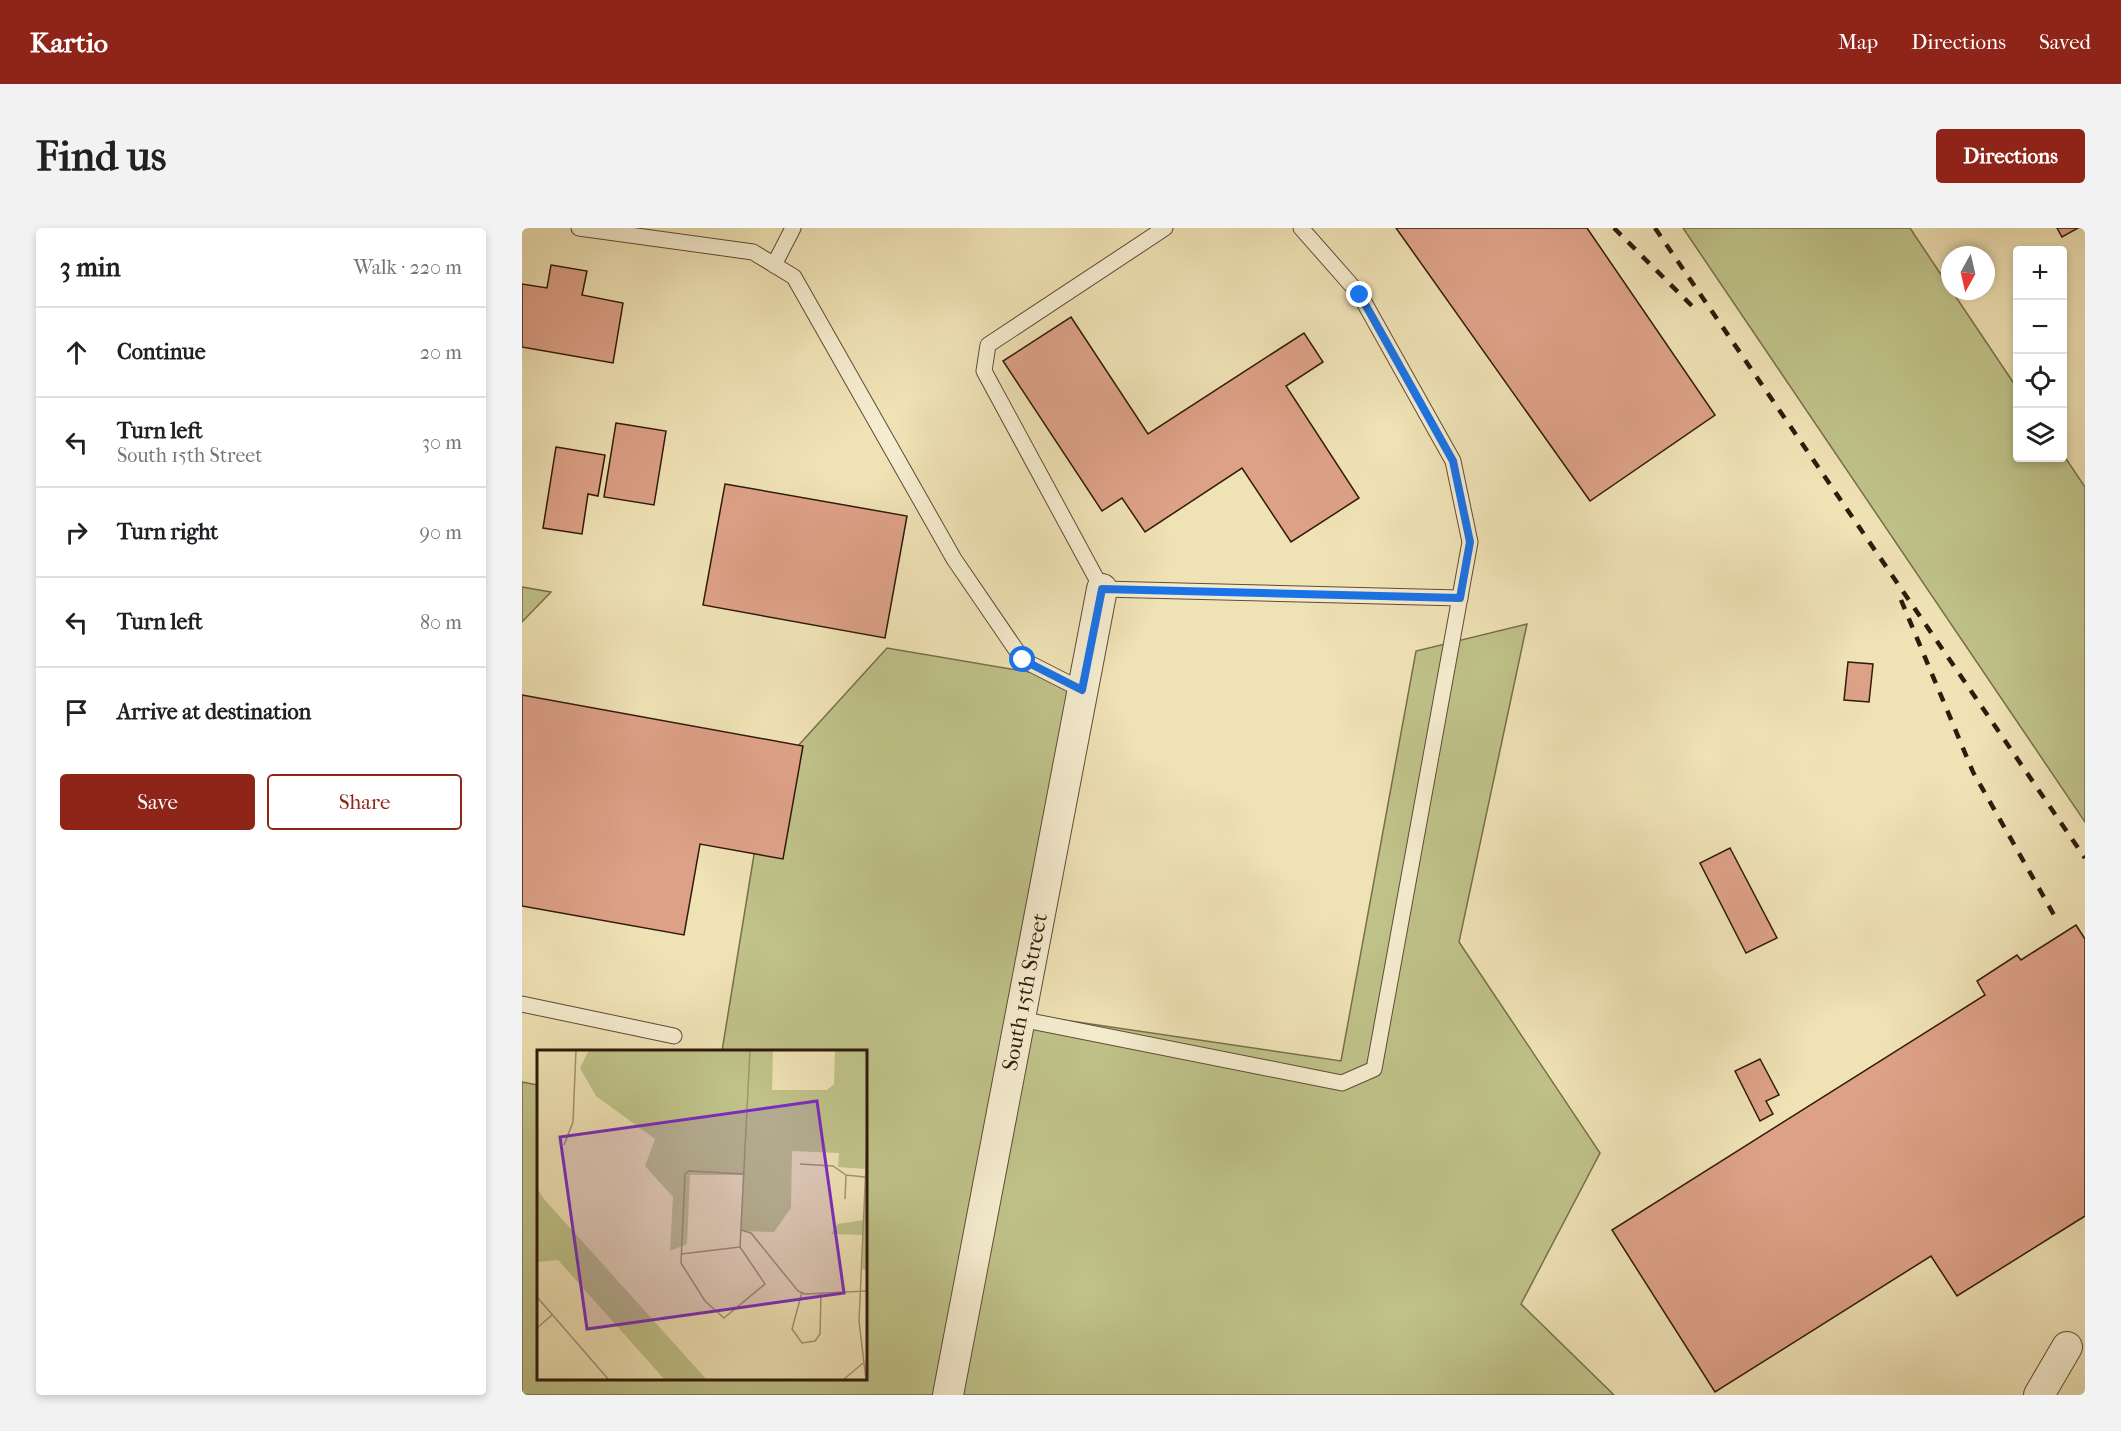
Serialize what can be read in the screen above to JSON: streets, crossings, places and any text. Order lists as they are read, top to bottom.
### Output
{
  "streets": {
    "street": ["South 15th Street"]
  },
  "north": "bottom",
  "page": {
    "header": "Kartio",
    "nav": ["Map", "Directions", "Saved"],
    "buttons": [
      "Directions",
      ["Save", "Share"]
    ],
    "title": "Find us",
    "heading": ["3 min", "Walk · 220 m"],
    "map_buttons": ["+", "−"],
    "list": [
      ["Continue", "20 m"],
      ["Turn left", "South 15th Street", "30 m"],
      ["Turn right", "90 m"],
      ["Turn left", "80 m"],
      "Arrive at destination"
    ]
  }
}
